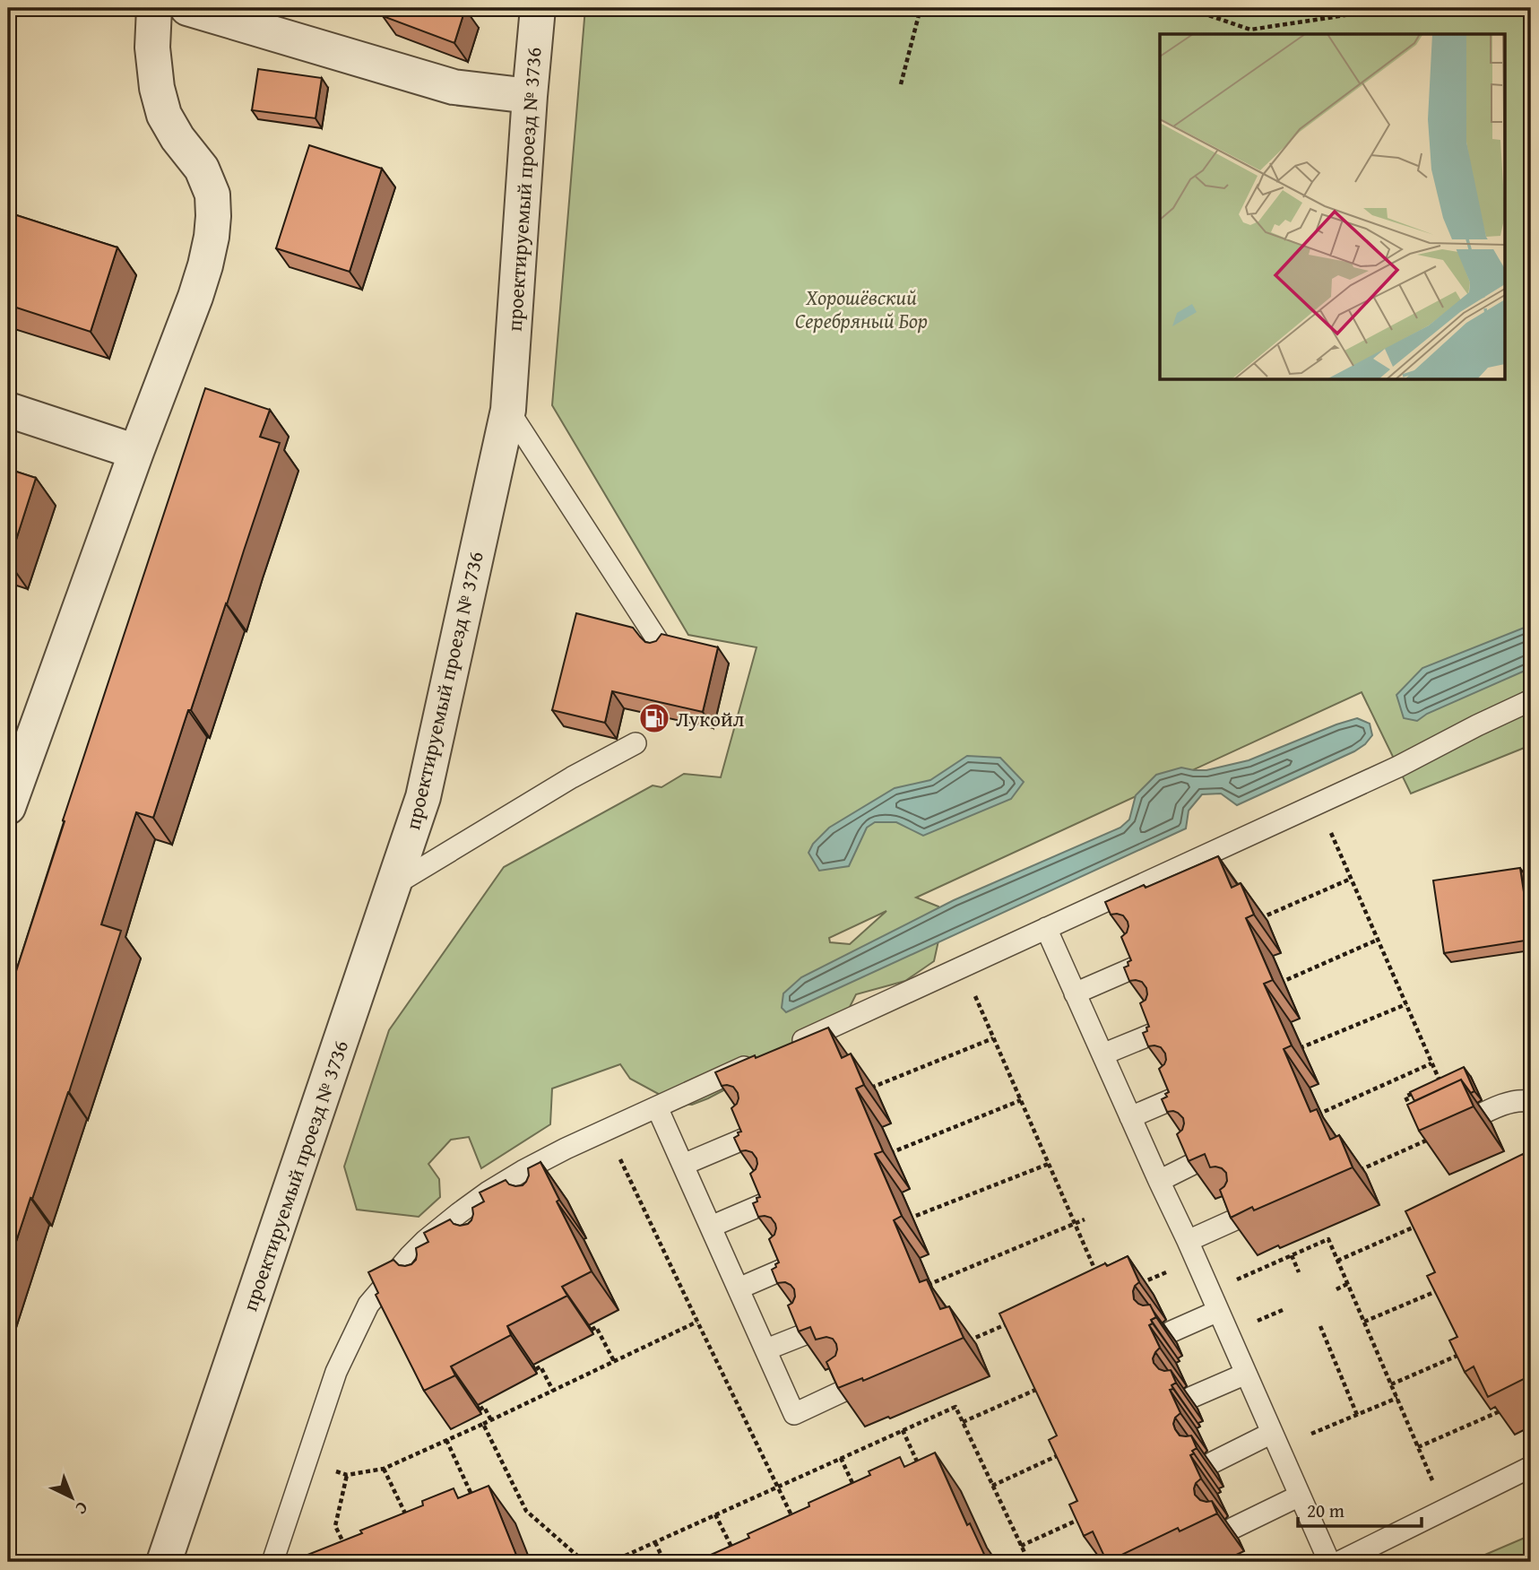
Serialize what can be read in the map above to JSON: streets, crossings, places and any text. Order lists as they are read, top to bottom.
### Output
{
  "streets": {
    "street": ["проектируемый проезд № 3736"]
  },
  "parks": ["Хорошёвский Серебряный Бор"],
  "places": {
    "fuel station": ["Лукойл"]
  },
  "scale_bar": "20 m",
  "north": "bottom right"
}
